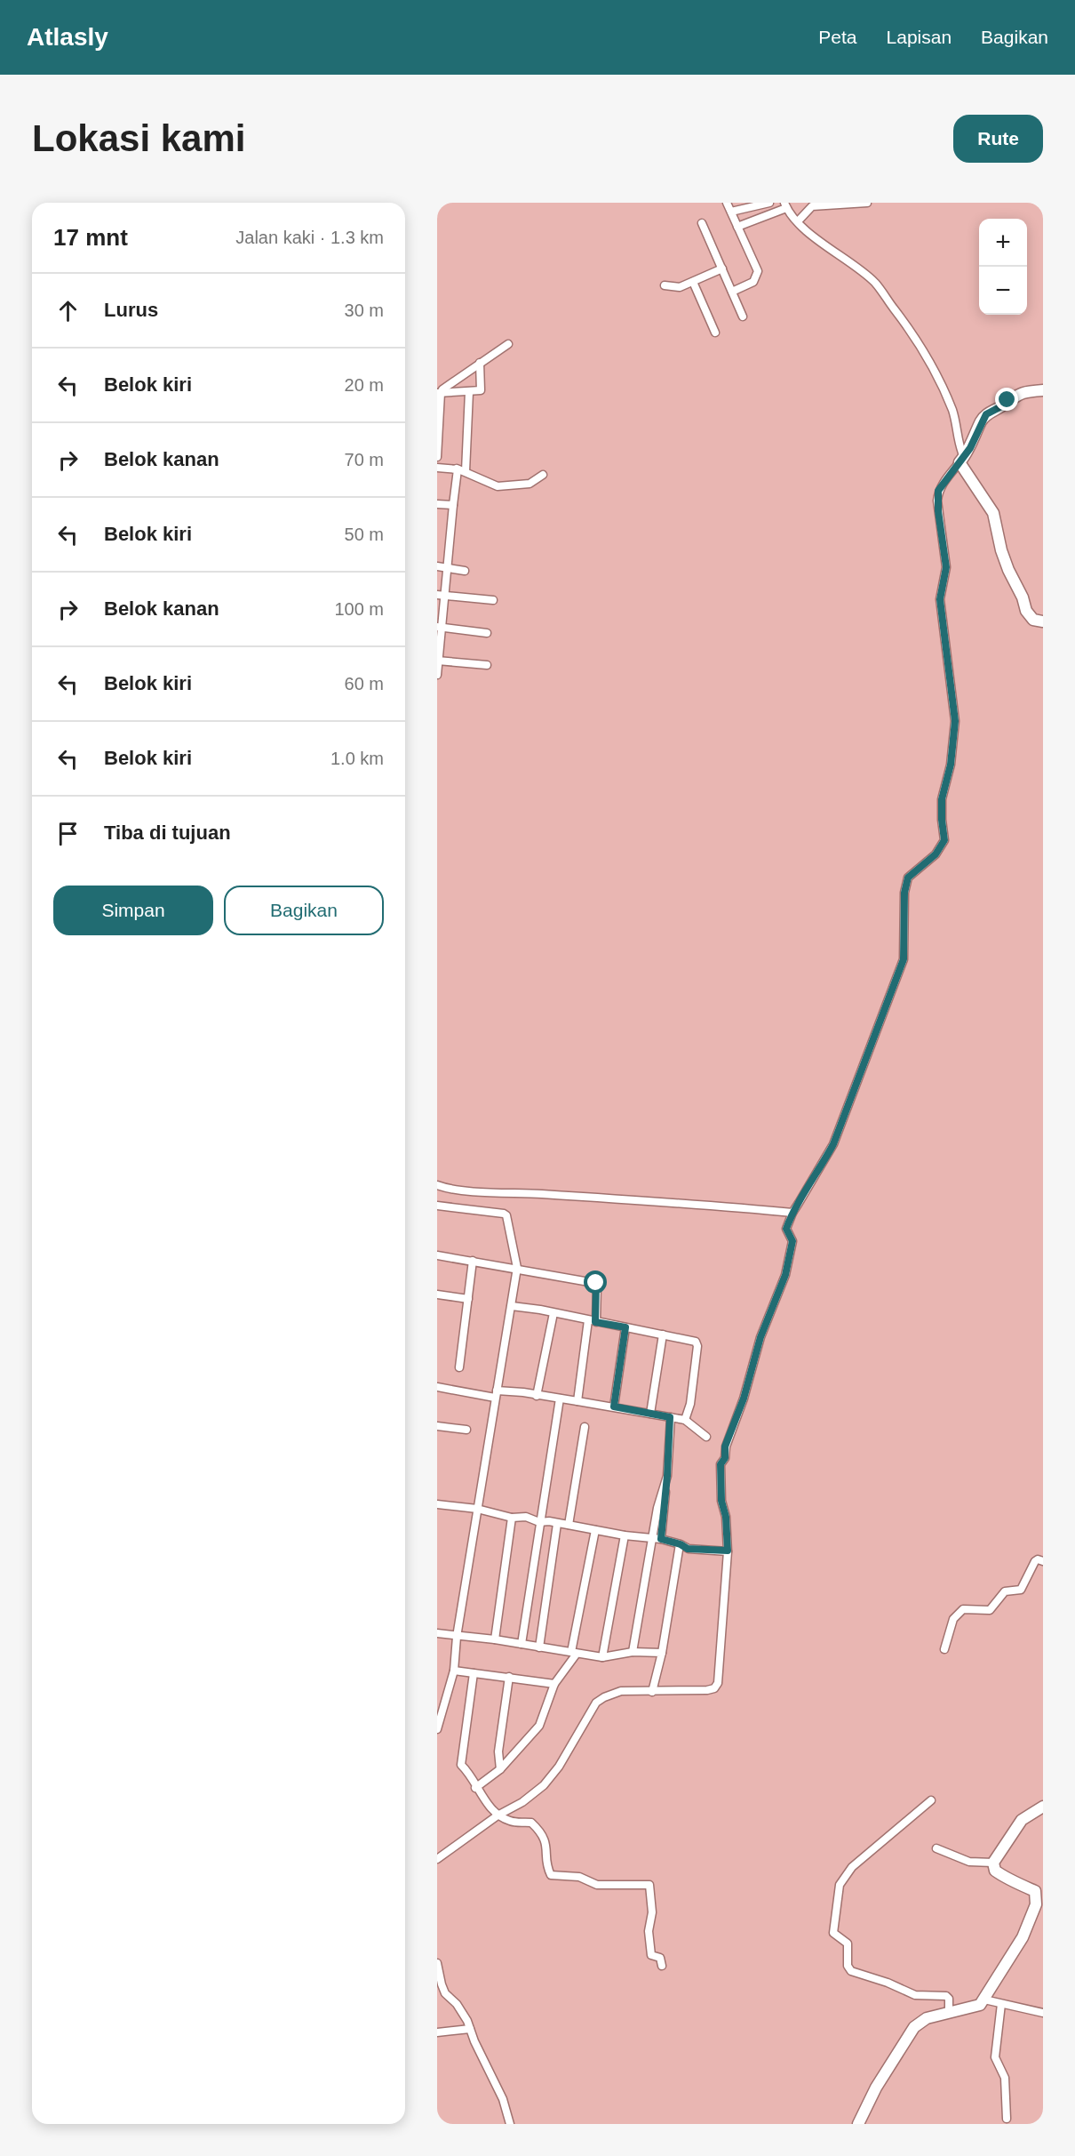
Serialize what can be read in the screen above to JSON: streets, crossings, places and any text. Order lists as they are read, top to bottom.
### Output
{
  "page": {
    "header": "Atlasly",
    "nav": ["Peta", "Lapisan", "Bagikan"],
    "buttons": [
      "Rute",
      ["Simpan", "Bagikan"]
    ],
    "title": "Lokasi kami",
    "heading": ["17 mnt", "Jalan kaki · 1.3 km"],
    "map_buttons": ["+", "−"],
    "list": [
      ["Lurus", "30 m"],
      ["Belok kiri", "20 m"],
      ["Belok kanan", "70 m"],
      ["Belok kiri", "50 m"],
      ["Belok kanan", "100 m"],
      ["Belok kiri", "60 m"],
      ["Belok kiri", "1.0 km"],
      "Tiba di tujuan"
    ]
  }
}
